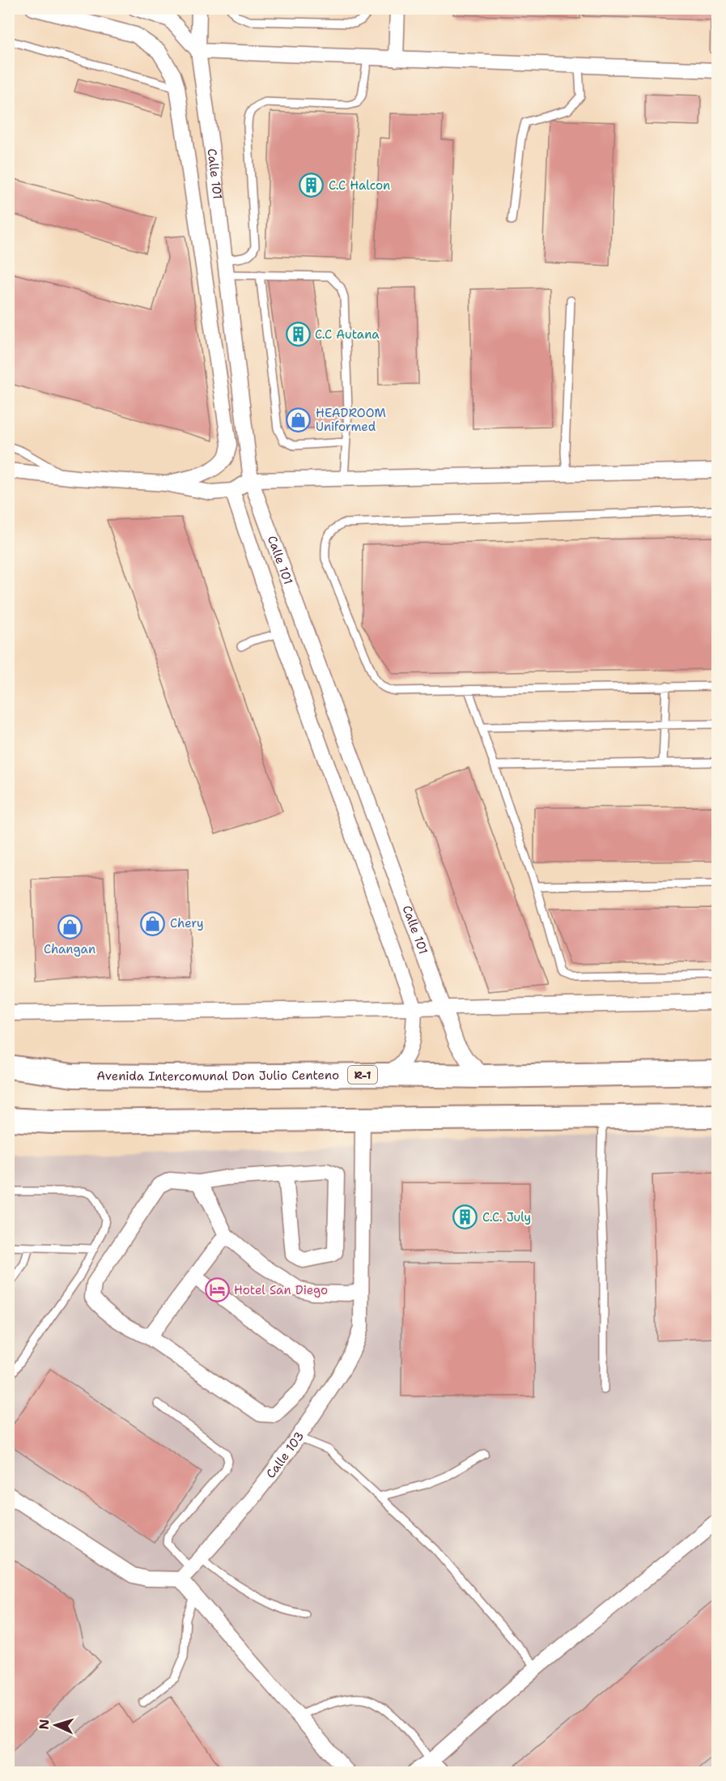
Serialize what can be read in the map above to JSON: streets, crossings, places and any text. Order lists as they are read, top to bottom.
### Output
{
  "streets": {
    "main road": ["R-1", "Avenida Intercomunal Don Julio Centeno"],
    "street": ["Calle 101", "Calle 103"]
  },
  "crossings": [
    ["Calle 101", "Avenida Intercomunal Don Julio Centeno"]
  ],
  "places": {
    "building": ["C.C Halcon", "C.C Autana", "C.C. July"],
    "shop": ["HEADROOM Uniformed", "Chery", "Changan"],
    "hotel": ["Hotel San Diego"]
  },
  "north": "left"
}
